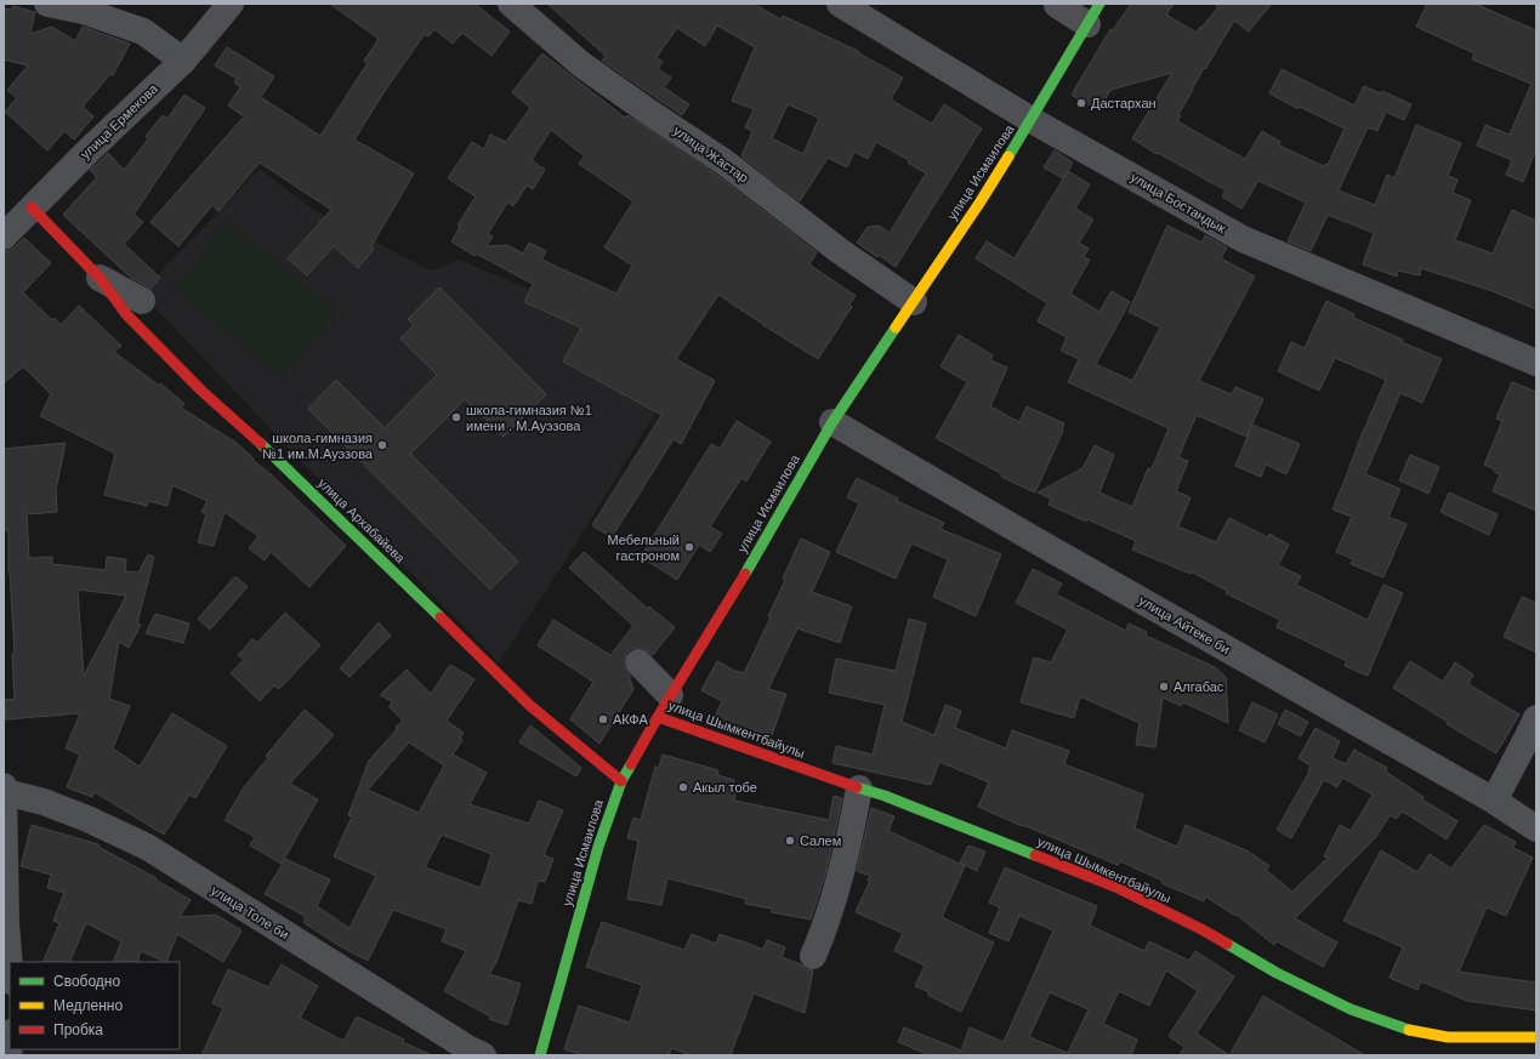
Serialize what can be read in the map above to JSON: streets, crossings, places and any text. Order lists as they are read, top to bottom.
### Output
{
  "streets": {
    "street": [
      "улица Ермекова",
      "улица Жастар",
      "улица Исмаилова",
      "улица Бостандык",
      "улица Архабайева",
      "улица Айтеке би",
      "улица Шымкентбайулы",
      "улица Толе би"
    ]
  },
  "crossings": [
    ["улица Ермекова", "улица Архабайева"],
    ["улица Жастар", "улица Исмаилова"],
    ["улица Исмаилова", "улица Бостандык"],
    ["улица Исмаилова", "улица Архабайева"],
    ["улица Исмаилова", "улица Айтеке би"],
    ["улица Исмаилова", "улица Шымкентбайулы"]
  ],
  "places": [
    "Дастархан",
    "школа-гимназия №1 имени . М.Ауэзова",
    "школа-гимназия №1 им.М.Ауэзова",
    "Мебельный гастроном",
    "Алгабас",
    "АКФА",
    "Акыл тобе",
    "Салем"
  ],
  "legend": ["Свободно", "Медленно", "Пробка"]
}
